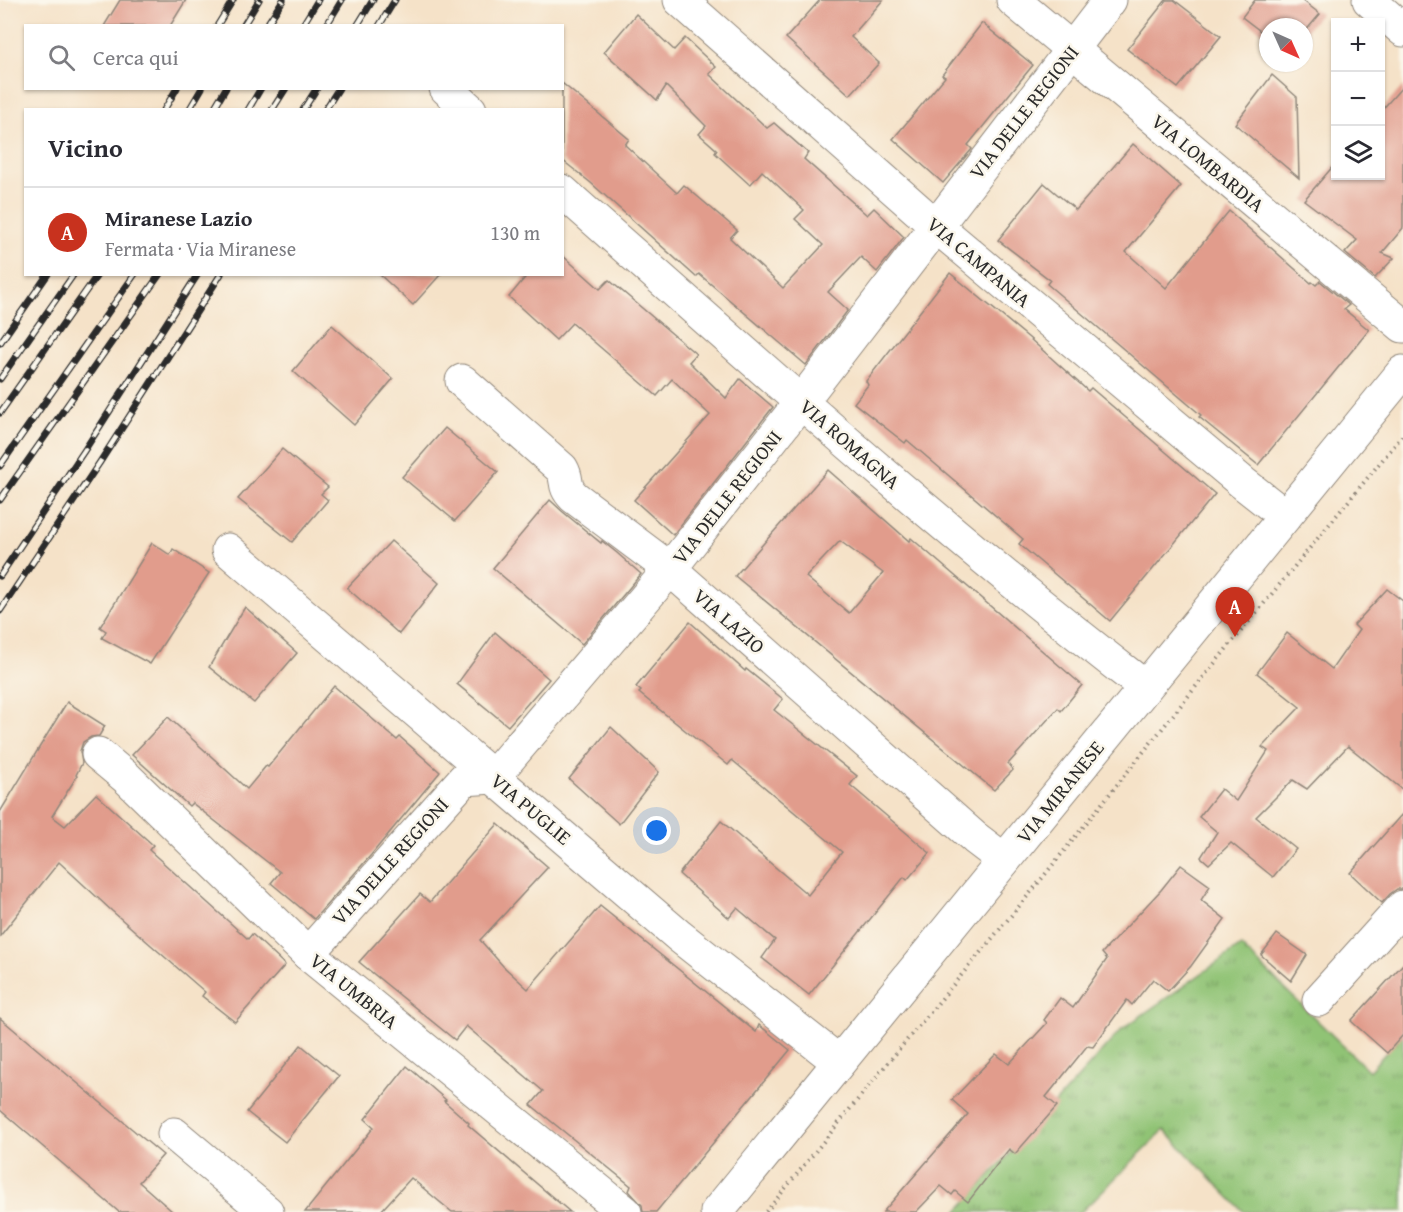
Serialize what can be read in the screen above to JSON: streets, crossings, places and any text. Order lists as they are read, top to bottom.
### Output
{
  "streets": {
    "street": [
      "VIA DELLE REGIONI",
      "VIA LOMBARDIA",
      "VIA CAMPANIA",
      "VIA ROMAGNA",
      "VIA LAZIO",
      "VIA MIRANESE",
      "VIA PUGLIE",
      "VIA UMBRIA"
    ]
  },
  "crossings": [
    ["VIA DELLE REGIONI", "VIA LOMBARDIA"],
    ["VIA DELLE REGIONI", "VIA CAMPANIA"],
    ["VIA DELLE REGIONI", "VIA ROMAGNA"],
    ["VIA DELLE REGIONI", "VIA LAZIO"],
    ["VIA DELLE REGIONI", "VIA PUGLIE"],
    ["VIA DELLE REGIONI", "VIA UMBRIA"],
    ["VIA CAMPANIA", "VIA MIRANESE"],
    ["VIA ROMAGNA", "VIA MIRANESE"],
    ["VIA LAZIO", "VIA MIRANESE"],
    ["VIA MIRANESE", "VIA PUGLIE"]
  ],
  "north": "bottom right",
  "page": {
    "map_buttons": ["+", "−"],
    "search": "Cerca qui",
    "heading": "Vicino",
    "list": [
      {
        "mark": "A",
        "name": "Miranese Lazio",
        "note": "Fermata · Via Miranese",
        "value": "130 m"
      }
    ],
    "pins": "A"
  }
}
